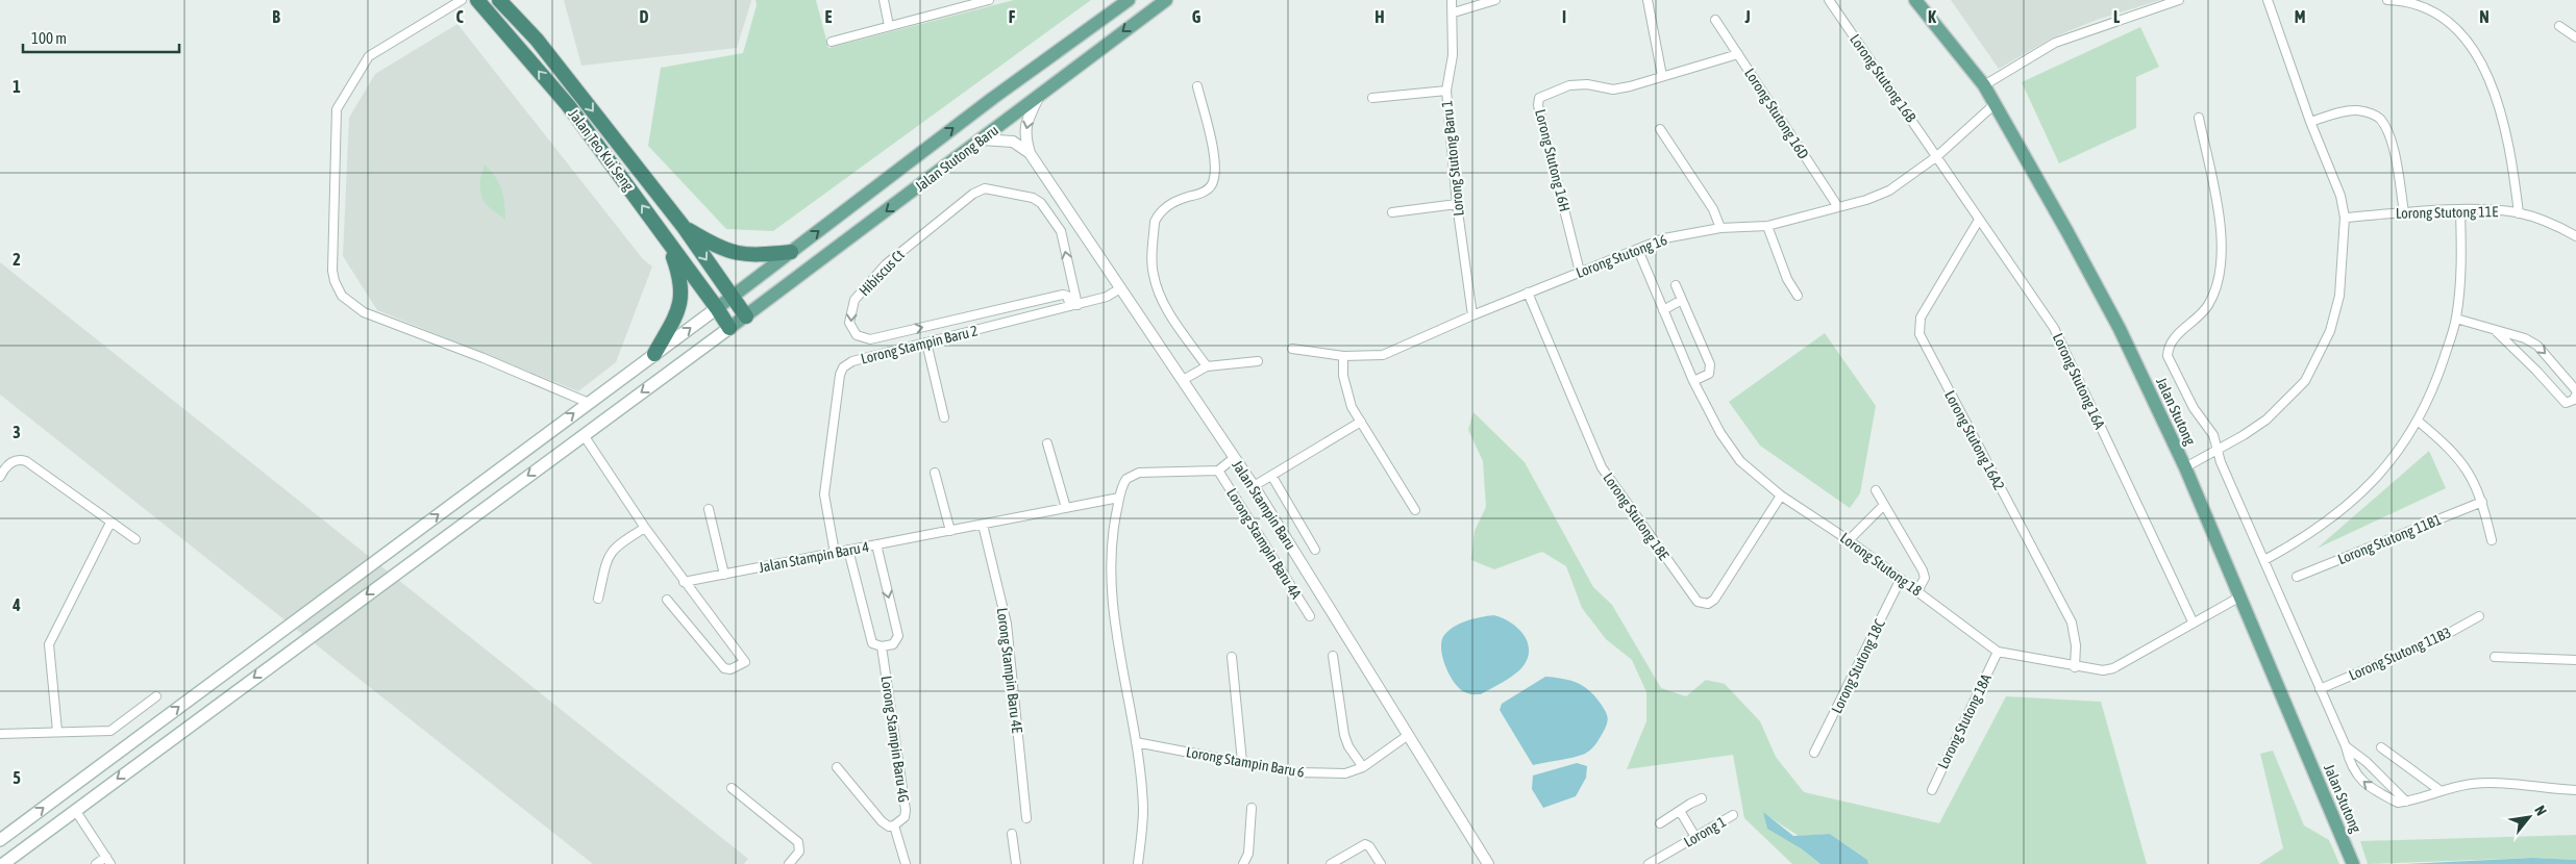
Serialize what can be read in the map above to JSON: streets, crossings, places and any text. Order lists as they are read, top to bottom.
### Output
{
  "streets": {
    "highway": ["Jalan Teo Kui Seng"],
    "main road": ["Jalan Stutong Baru", "Jalan Stutong"],
    "street": [
      "Lorong Stutong 16B",
      "Lorong Stutong 16D",
      "Lorong Stutong Baru 1",
      "Lorong Stutong 16H",
      "Lorong Stutong 11E",
      "Lorong Stutong 16",
      "Hibiscus Ct",
      "Lorong Stampin Baru 2",
      "Lorong Stutong 16A",
      "Lorong Stutong 16A2",
      "Jalan Stampin Baru",
      "Lorong Stutong 18E",
      "Lorong Stutong 11B1",
      "Lorong Stampin Baru 4A",
      "Jalan Stampin Baru 4",
      "Lorong Stutong 18",
      "Lorong Stutong 11B3",
      "Lorong Stutong 18C",
      "Lorong Stampin Baru 4E",
      "Lorong Stutong 18A",
      "Lorong Stampin Baru 4G",
      "Lorong Stampin Baru 6",
      "Lorong 1"
    ]
  },
  "crossings": [
    ["Lorong Stutong 16B", "Lorong Stutong 16"],
    ["Lorong Stutong 16B", "Lorong Stutong 16A"],
    ["Lorong Stutong 16D", "Lorong Stutong 16H"],
    ["Lorong Stutong 16D", "Lorong Stutong 16"],
    ["Jalan Teo Kui Seng", "Jalan Stutong Baru"],
    ["Jalan Stutong Baru", "Jalan Stampin Baru"],
    ["Lorong Stutong Baru 1", "Lorong Stutong 16"],
    ["Lorong Stutong 16H", "Lorong Stutong 16"],
    ["Lorong Stutong 16", "Lorong Stutong 16A"],
    ["Lorong Stutong 16", "Jalan Stutong"],
    ["Lorong Stutong 16", "Lorong Stutong 18E"],
    ["Lorong Stutong 16", "Lorong Stutong 18"],
    ["Hibiscus Ct", "Lorong Stampin Baru 2"],
    ["Lorong Stampin Baru 2", "Jalan Stampin Baru"],
    ["Lorong Stampin Baru 2", "Jalan Stampin Baru 4"],
    ["Lorong Stutong 16A", "Lorong Stutong 16A2"],
    ["Lorong Stutong 16A", "Lorong Stutong 18"],
    ["Jalan Stutong", "Lorong Stutong 18"],
    ["Lorong Stutong 16A2", "Lorong Stutong 18"],
    ["Jalan Stampin Baru", "Lorong Stampin Baru 6"],
    ["Lorong Stutong 18E", "Lorong Stutong 18"],
    ["Jalan Stampin Baru 4", "Lorong Stampin Baru 4E"],
    ["Jalan Stampin Baru 4", "Lorong Stampin Baru 4G"],
    ["Lorong Stutong 18", "Lorong Stutong 18C"],
    ["Lorong Stutong 18", "Lorong Stutong 18A"]
  ],
  "scale_bar": "100 m",
  "north": "top right",
  "grid": {
    "columns": [
      "B",
      "C",
      "D",
      "E",
      "F",
      "G",
      "H",
      "I",
      "J",
      "K",
      "L",
      "M",
      "N"
    ],
    "rows": [
      "1",
      "2",
      "3",
      "4",
      "5"
    ]
  }
}
